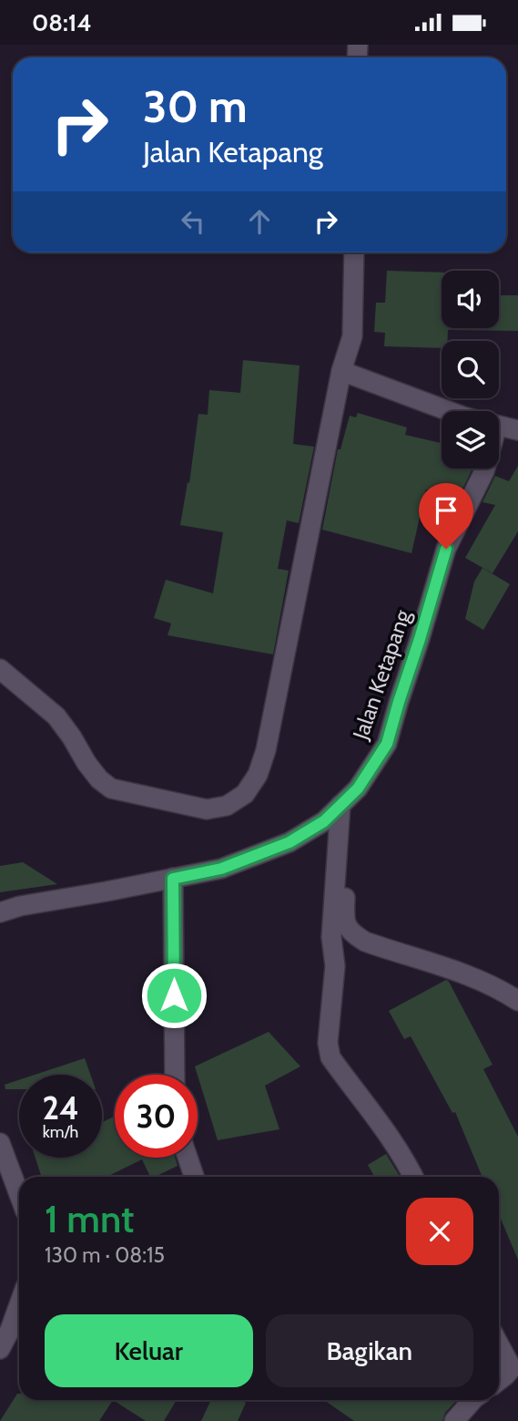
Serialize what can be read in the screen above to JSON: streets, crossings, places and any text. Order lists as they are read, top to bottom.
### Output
{
  "streets": {
    "street": ["Jalan Ketapang"]
  },
  "page": {
    "status": "08:14",
    "turn": ["30 m", "Jalan Ketapang"],
    "speed": "24 km/h",
    "limit": "30",
    "heading": ["1 mnt", "130 m · 08:15"],
    "buttons": ["Keluar", "Bagikan"]
  }
}
